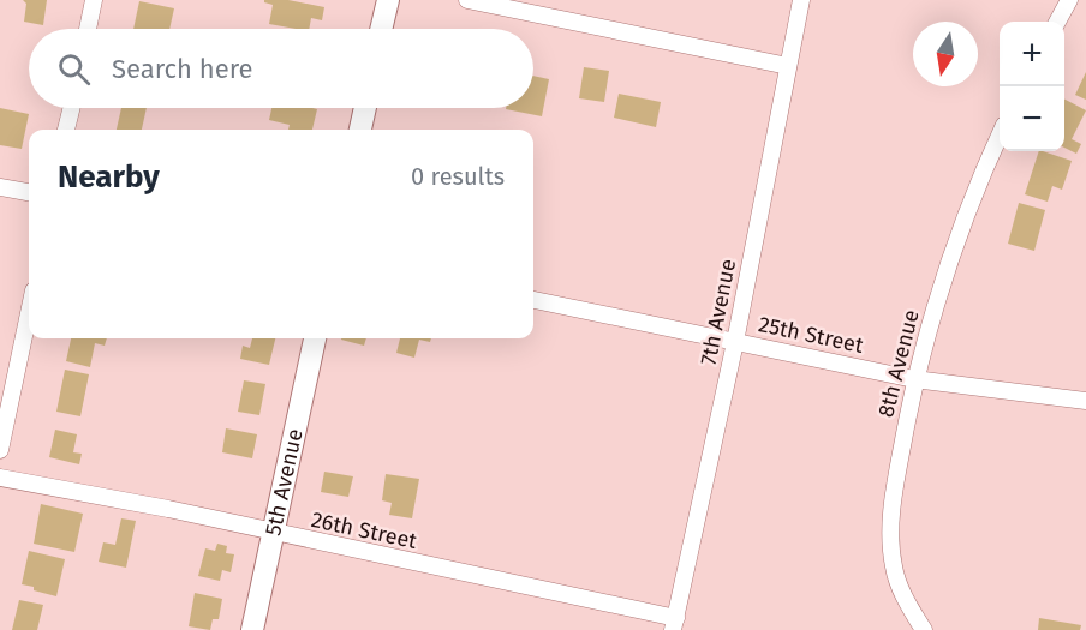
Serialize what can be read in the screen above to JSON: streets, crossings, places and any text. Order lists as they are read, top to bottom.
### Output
{
  "streets": {
    "street": [
      "7th Avenue",
      "25th Street",
      "8th Avenue",
      "5th Avenue",
      "26th Street"
    ]
  },
  "crossings": [
    ["7th Avenue", "25th Street"],
    ["7th Avenue", "26th Street"],
    ["25th Street", "8th Avenue"],
    ["5th Avenue", "26th Street"]
  ],
  "north": "bottom",
  "page": {
    "map_buttons": ["+", "−"],
    "search": "Search here",
    "heading": ["Nearby", "0 results"]
  }
}
